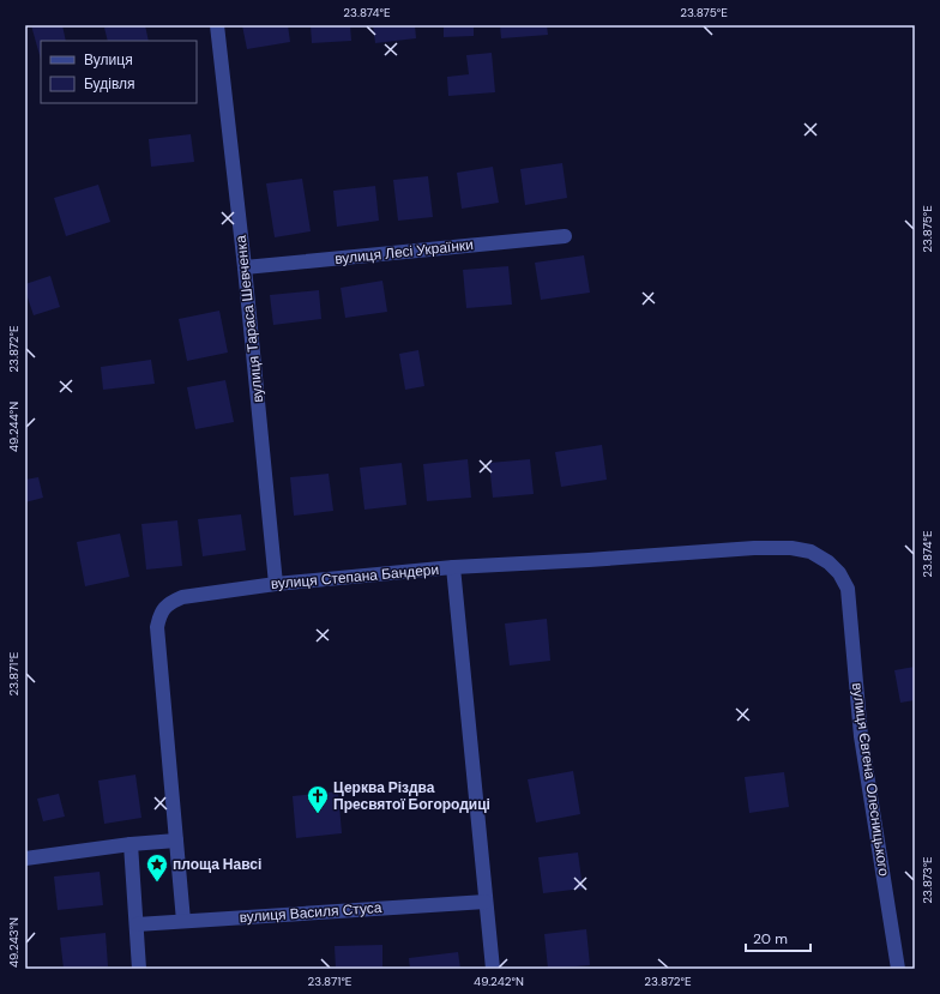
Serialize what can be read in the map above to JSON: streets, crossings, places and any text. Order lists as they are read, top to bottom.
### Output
{
  "streets": {
    "street": [
      "вулиця Лесі Українки",
      "вулиця Тараса Шевченка",
      "вулиця Степана Бандери",
      "вулиця Євгена Олесницького",
      "вулиця Василя Стуса"
    ]
  },
  "crossings": [
    ["вулиця Лесі Українки", "вулиця Тараса Шевченка"],
    ["вулиця Тараса Шевченка", "вулиця Степана Бандери"],
    ["вулиця Степана Бандери", "вулиця Євгена Олесницького"],
    ["вулиця Степана Бандери", "вулиця Василя Стуса"]
  ],
  "places": {
    "church": ["Церква Різдва Пресвятої Богородиці"],
    "place": ["площа Навсі"]
  },
  "legend": ["Вулиця", "Будівля"],
  "scale_bar": "20 m",
  "coordinates": [
    "23.874°E",
    "23.875°E",
    "23.872°E",
    "49.244°N",
    "23.871°E",
    "23.873°E",
    "49.243°N",
    "49.242°N"
  ]
}
